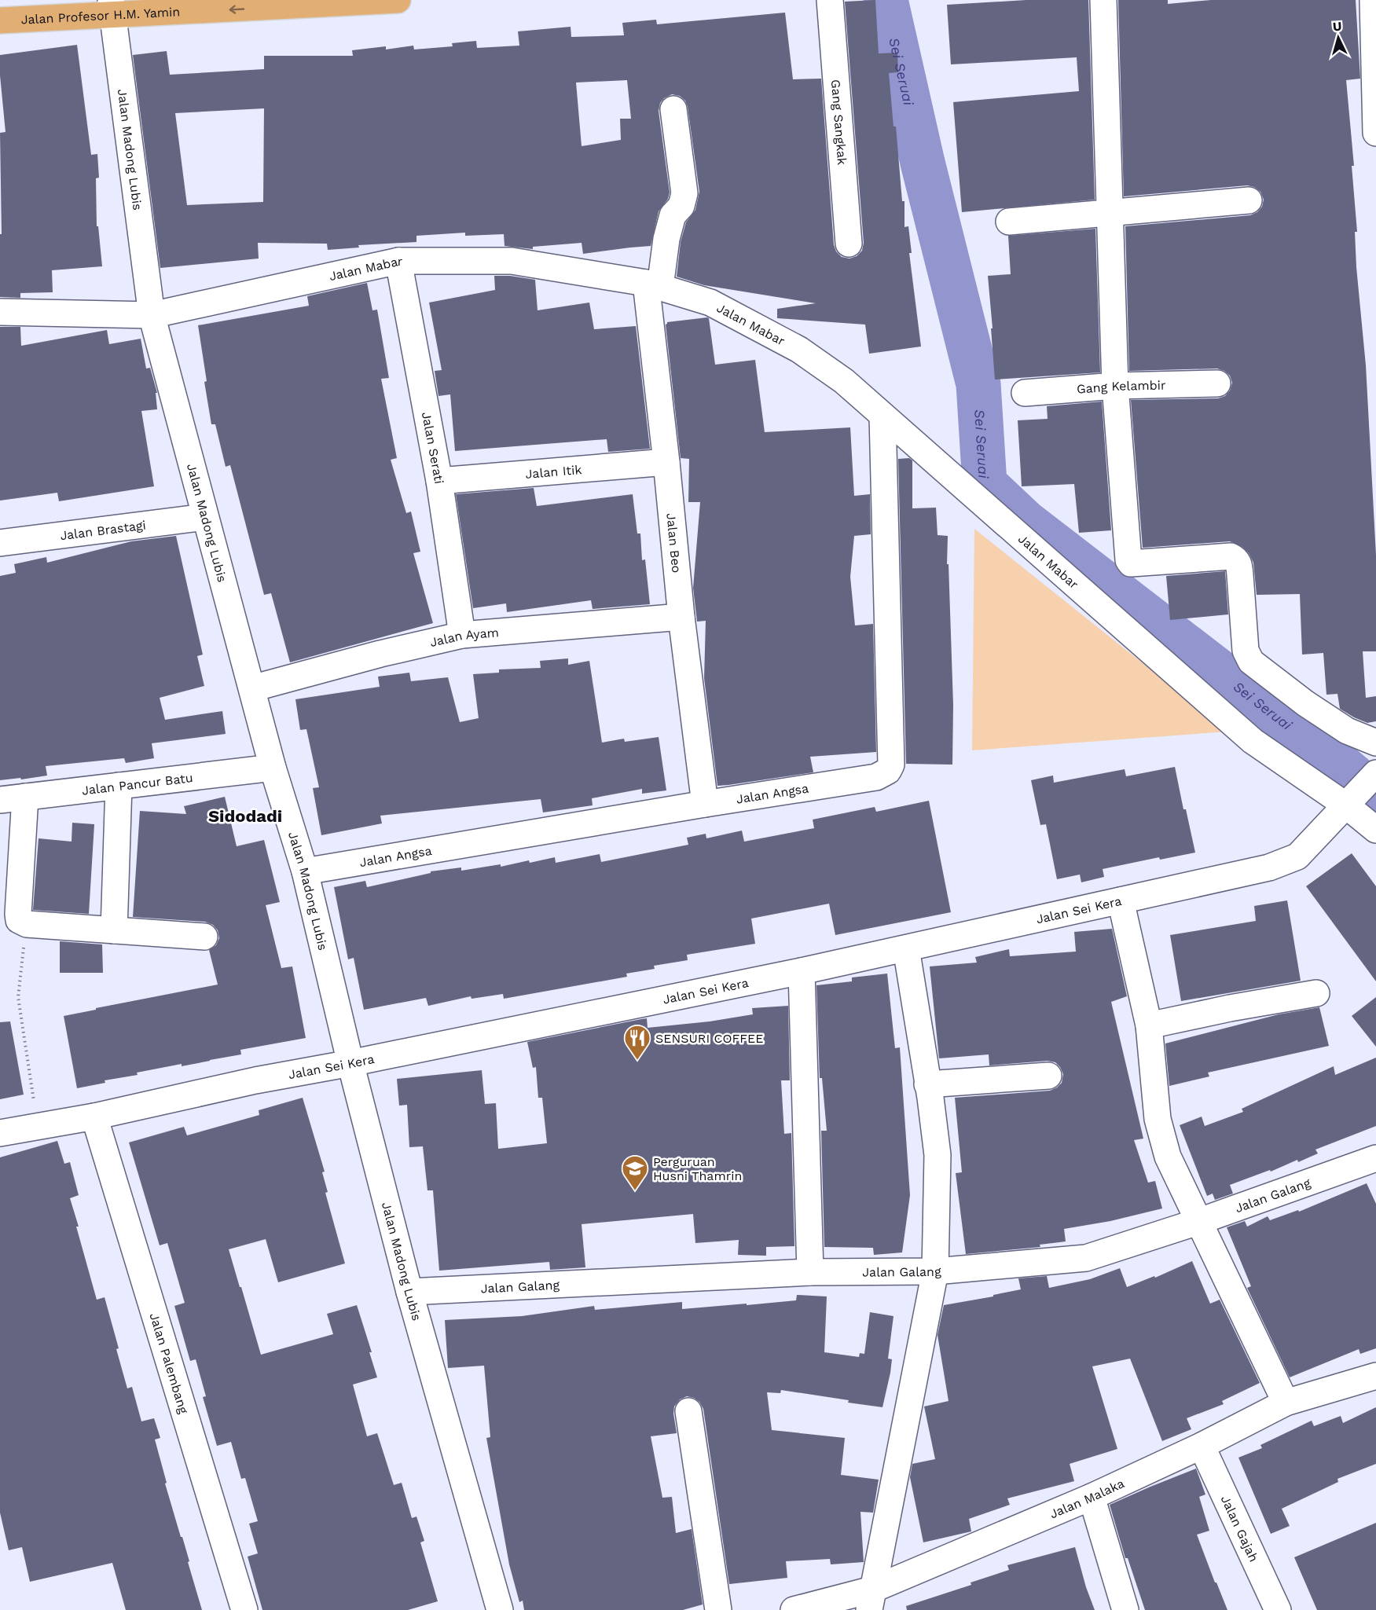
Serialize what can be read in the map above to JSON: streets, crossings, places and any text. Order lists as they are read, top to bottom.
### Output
{
  "streets": {
    "main road": ["Jalan Profesor H.M. Yamin"],
    "street": [
      "Gang Sangkak",
      "Jalan Madong Lubis",
      "Jalan Mabar",
      "Gang Kelambir",
      "Jalan Serati",
      "Jalan Itik",
      "Jalan Brastagi",
      "Jalan Beo",
      "Jalan Ayam",
      "Jalan Pancur Batu",
      "Jalan Angsa",
      "Jalan Sei Kera",
      "Jalan Galang",
      "Jalan Palembang",
      "Jalan Malaka",
      "Jalan Gajah"
    ]
  },
  "crossings": [
    ["Jalan Profesor H.M. Yamin", "Jalan Madong Lubis"],
    ["Jalan Madong Lubis", "Jalan Mabar"],
    ["Jalan Madong Lubis", "Jalan Brastagi"],
    ["Jalan Madong Lubis", "Jalan Ayam"],
    ["Jalan Madong Lubis", "Jalan Pancur Batu"],
    ["Jalan Madong Lubis", "Jalan Angsa"],
    ["Jalan Madong Lubis", "Jalan Sei Kera"],
    ["Jalan Madong Lubis", "Jalan Galang"],
    ["Jalan Mabar", "Jalan Serati"],
    ["Jalan Mabar", "Jalan Beo"],
    ["Jalan Mabar", "Jalan Angsa"],
    ["Jalan Mabar", "Jalan Sei Kera"],
    ["Jalan Serati", "Jalan Itik"],
    ["Jalan Serati", "Jalan Ayam"],
    ["Jalan Itik", "Jalan Beo"],
    ["Jalan Beo", "Jalan Ayam"],
    ["Jalan Beo", "Jalan Angsa"],
    ["Jalan Sei Kera", "Jalan Palembang"],
    ["Jalan Malaka", "Jalan Gajah"]
  ],
  "one_way": ["Jalan Profesor H.M. Yamin"],
  "districts": ["Sidodadi"],
  "water": ["Sei Seruai"],
  "places": {
    "restaurant": ["SENSURI COFFEE"],
    "school or university": ["Perguruan Husni Thamrin"]
  },
  "north": "top"
}
